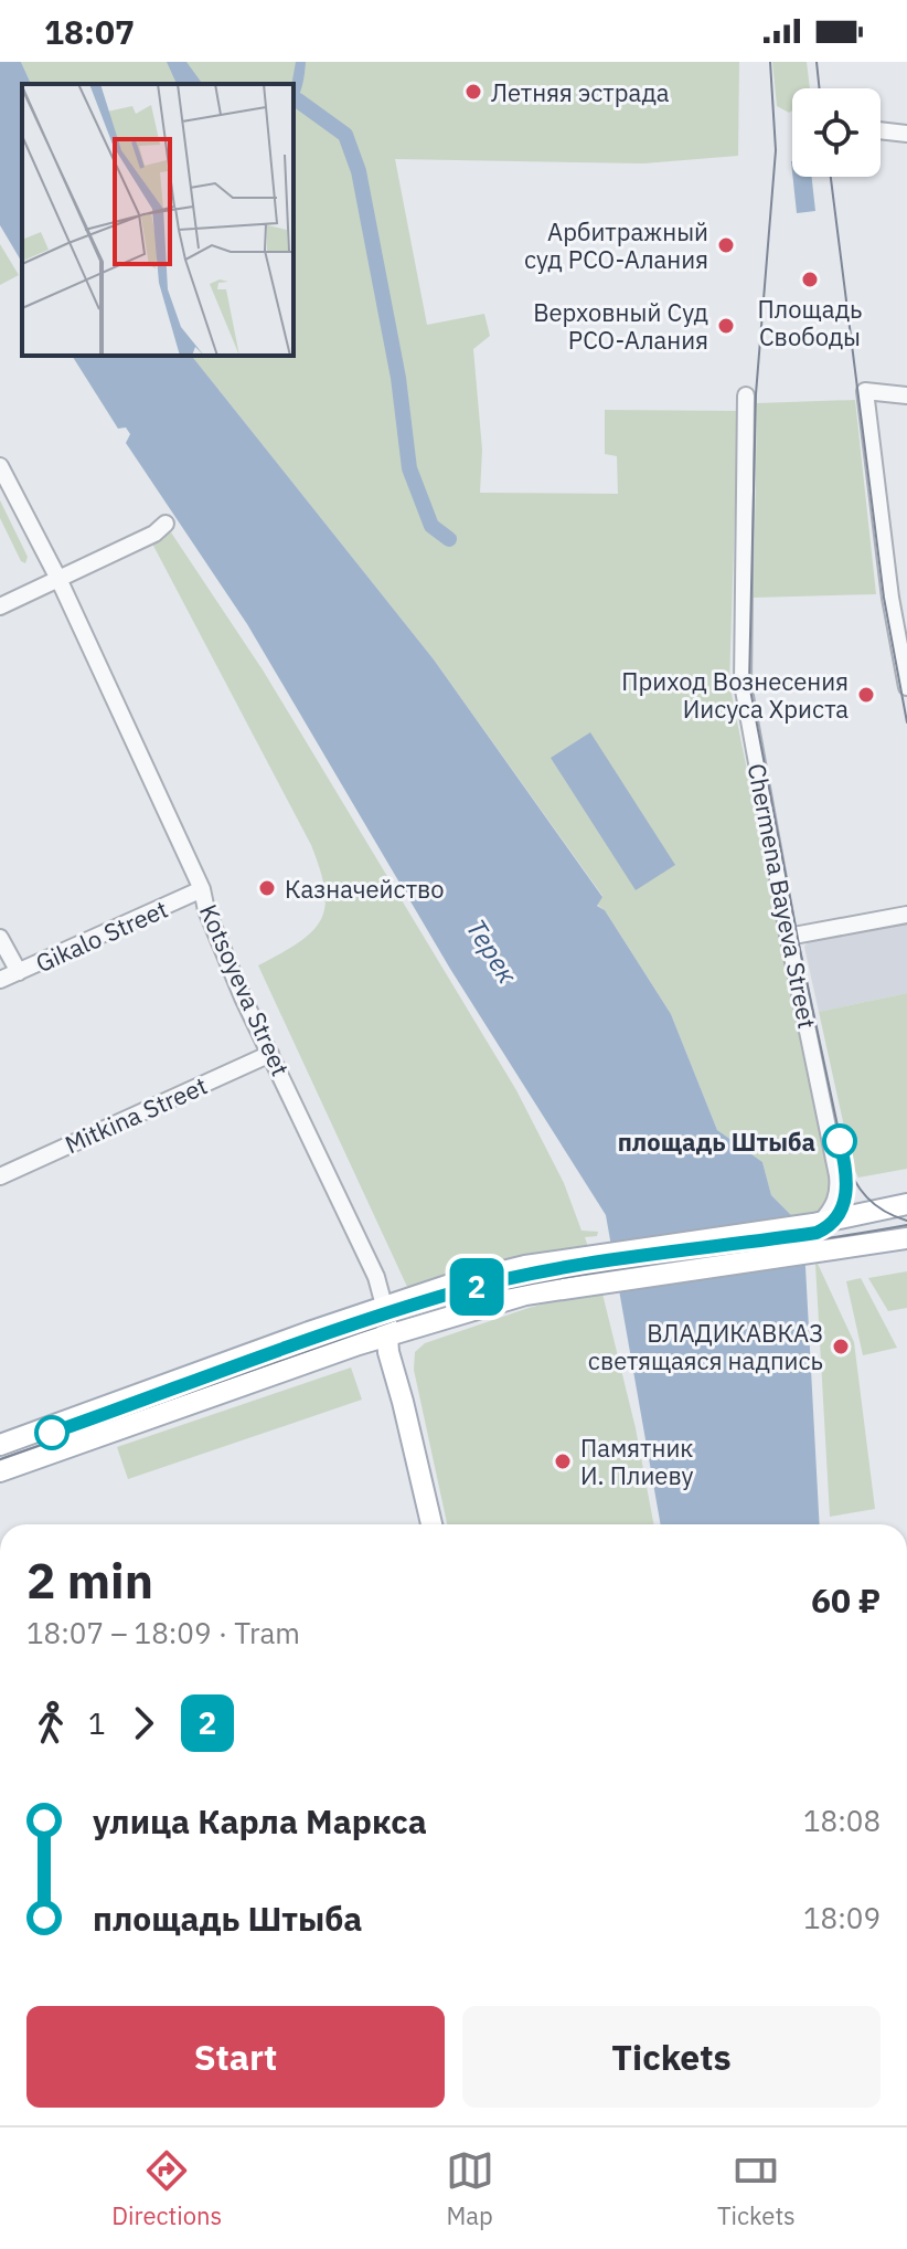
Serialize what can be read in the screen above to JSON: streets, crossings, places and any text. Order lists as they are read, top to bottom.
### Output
{
  "streets": {
    "main road": ["Kotsoyeva Street"],
    "street": ["Chermena Bayeva Street", "Gikalo Street", "Mitkina Street"]
  },
  "crossings": [
    ["Gikalo Street", "Kotsoyeva Street"],
    ["Kotsoyeva Street", "Mitkina Street"]
  ],
  "water": ["Терек"],
  "places": [
    "Летняя эстрада",
    "Арбитражный суд РСО-Алания",
    "Площадь Свободы",
    "Верховный Суд РСО-Алания",
    "Приход Вознесения Иисуса Христа",
    "Казначейство",
    "площадь Штыба",
    "ВЛАДИКАВКАЗ светящаяся надпись",
    "Памятник И. Плиеву"
  ],
  "lines": ["tram line 2"],
  "page": {
    "status": "18:07",
    "on_map": "2",
    "heading": ["2 min", "18:07 – 18:09 · Tram", "60 ₽"],
    "legs": ["1", "2"],
    "list": [
      {
        "name": "улица Карла Маркса",
        "value": "18:08"
      },
      {
        "name": "площадь Штыба",
        "value": "18:09"
      }
    ],
    "buttons": ["Start", "Tickets"],
    "tabs": ["Directions", "Map", "Tickets"]
  }
}
